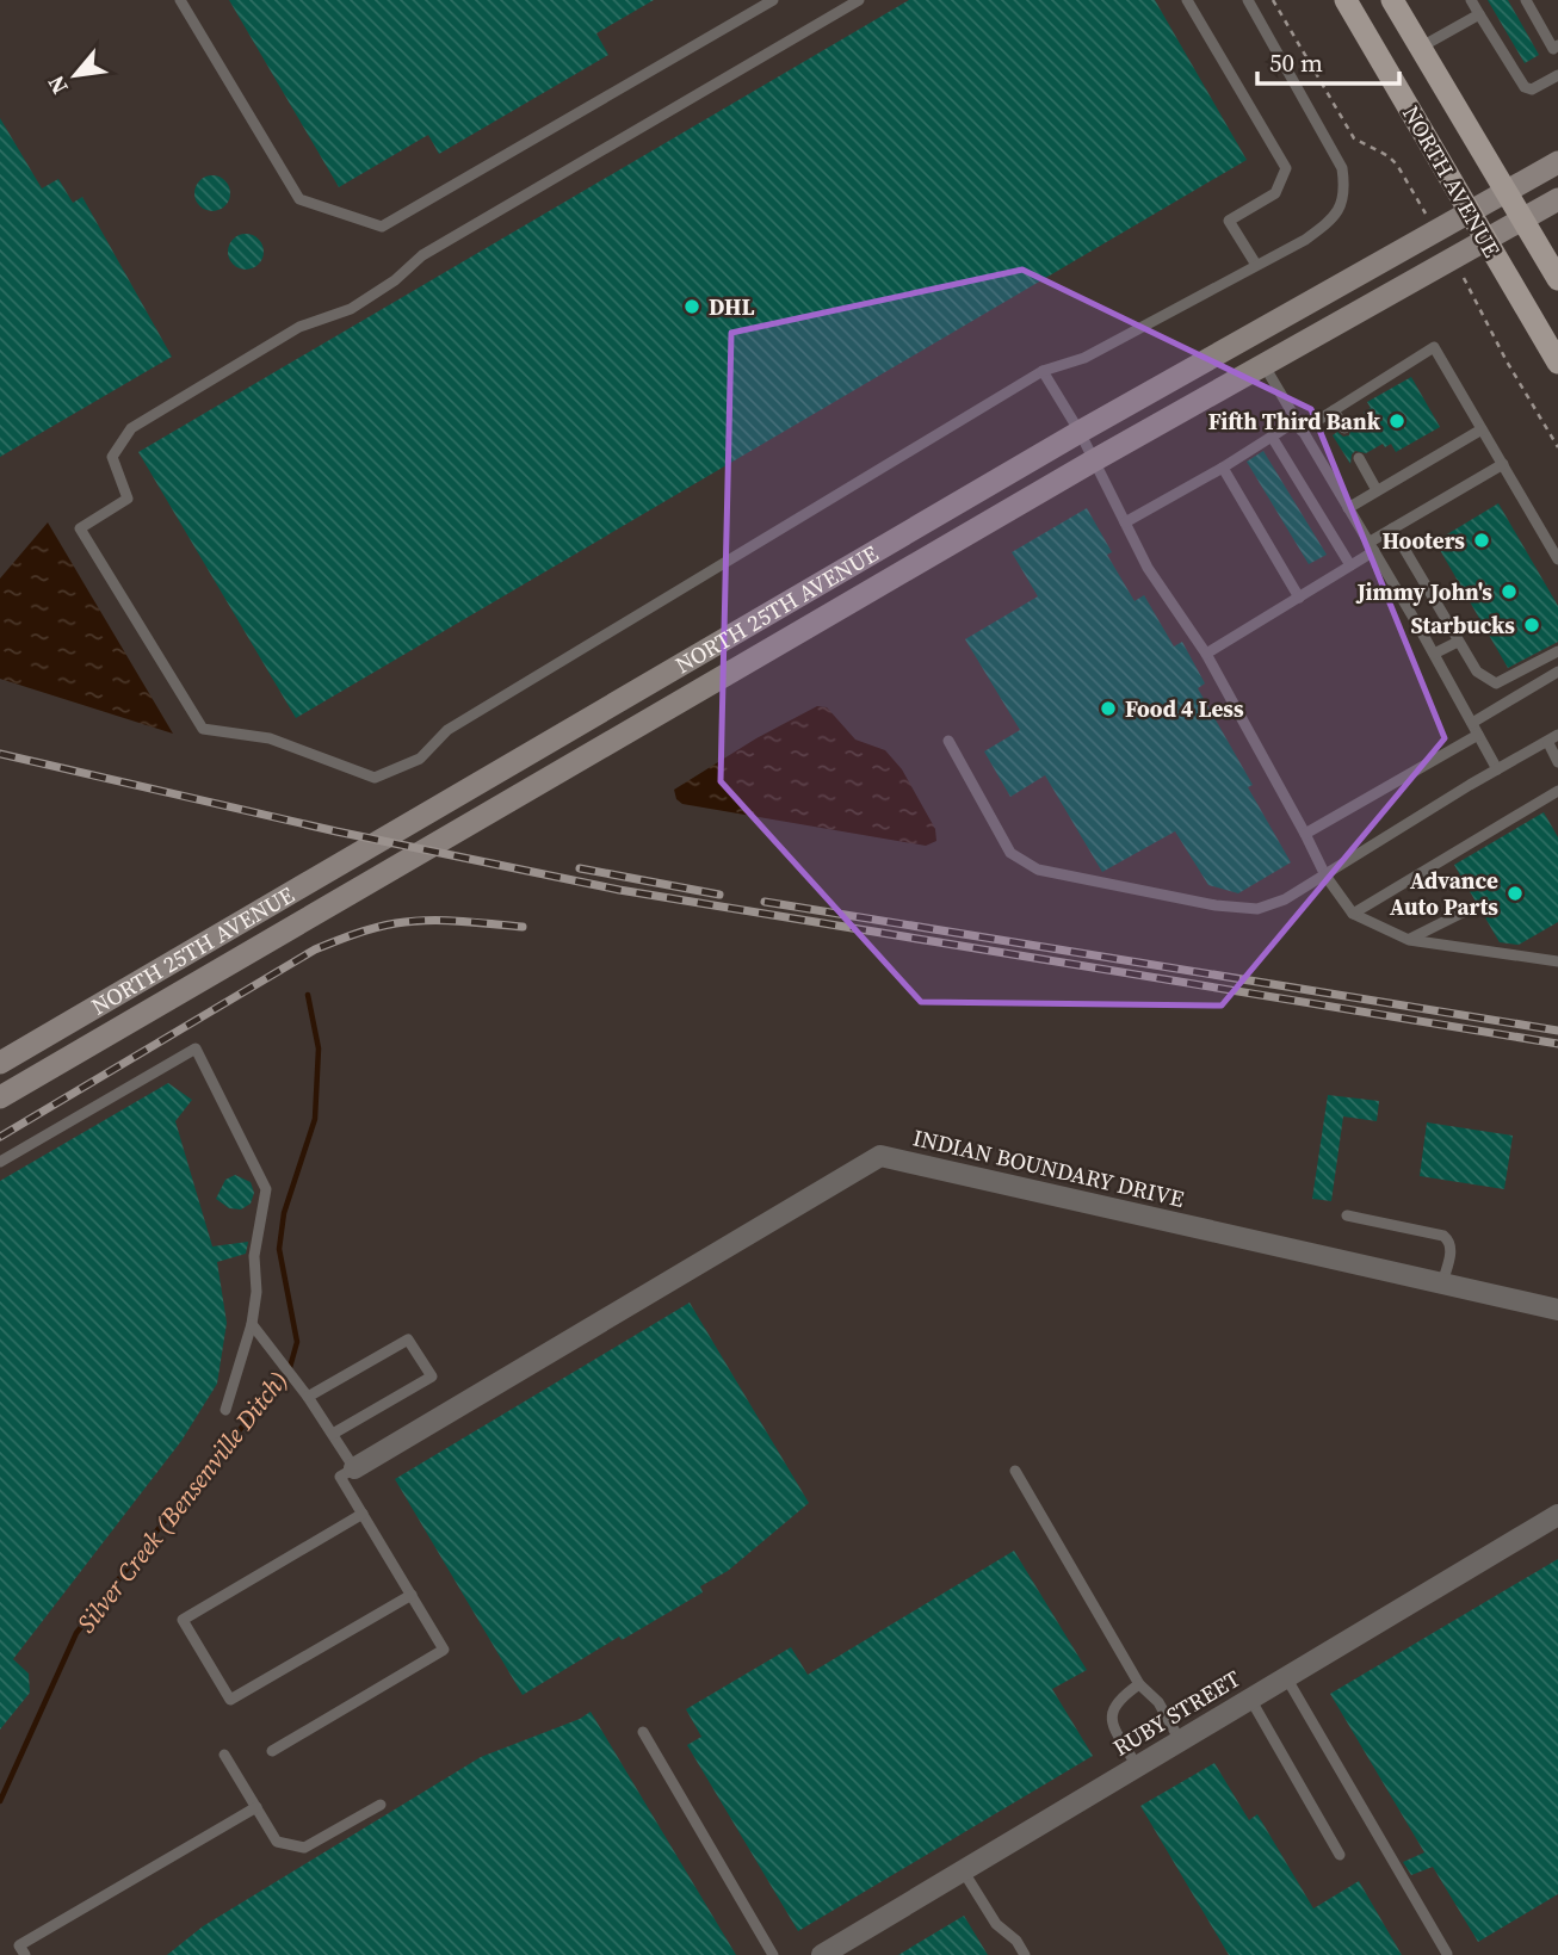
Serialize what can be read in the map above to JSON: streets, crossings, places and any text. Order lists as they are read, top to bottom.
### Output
{
  "streets": {
    "main road": ["NORTH AVENUE", "NORTH 25TH AVENUE"],
    "street": ["INDIAN BOUNDARY DRIVE", "RUBY STREET"]
  },
  "crossings": [
    ["NORTH AVENUE", "NORTH 25TH AVENUE"]
  ],
  "water": ["Silver Creek (Bensenville Ditch)"],
  "places": [
    "DHL",
    "Fifth Third Bank",
    "Hooters",
    "Jimmy John's",
    "Starbucks",
    "Food 4 Less",
    "Advance Auto Parts"
  ],
  "scale_bar": "50 m",
  "north": "bottom left"
}
